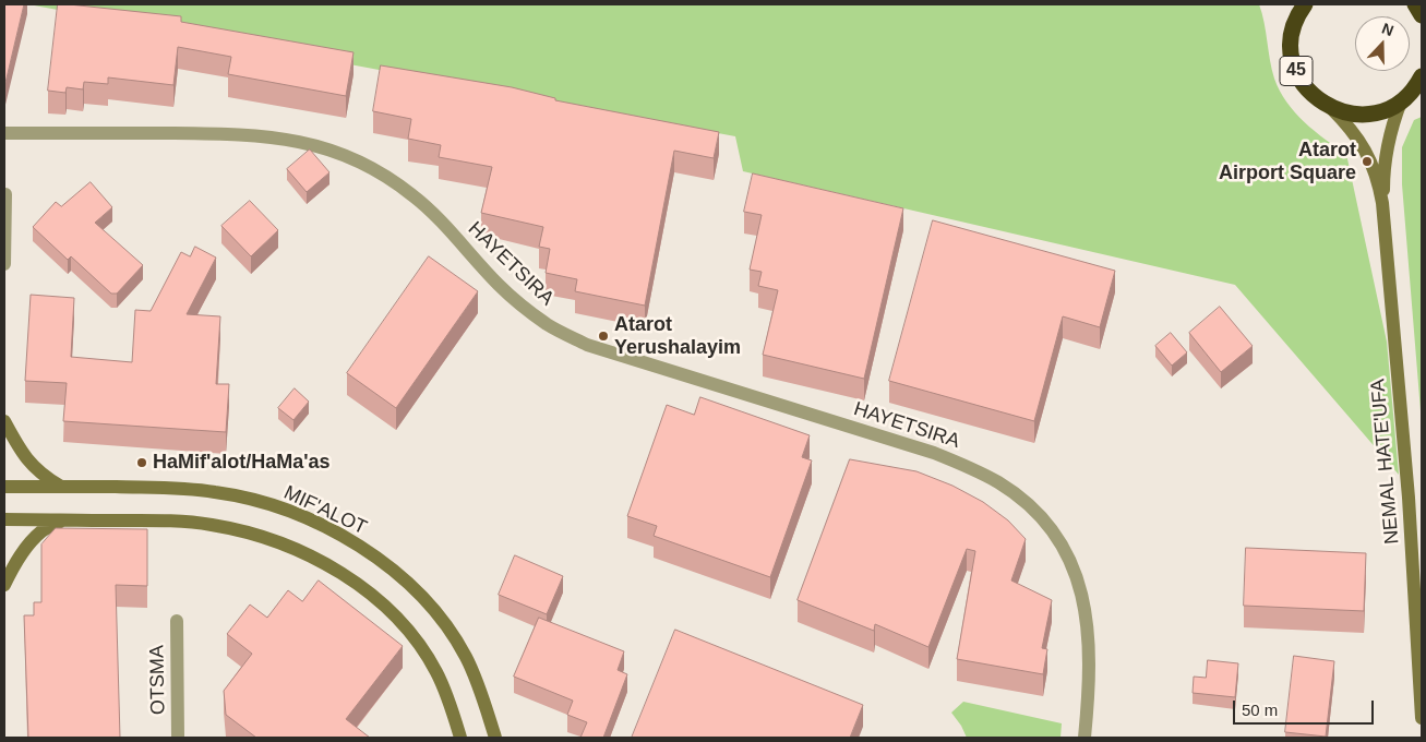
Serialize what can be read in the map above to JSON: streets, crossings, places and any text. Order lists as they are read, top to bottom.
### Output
{
  "streets": {
    "highway": ["45"],
    "street": [
      "HAYETSIRA",
      "NEMAL HATE'UFA",
      "MIF'ALOT",
      "OTSMA"
    ]
  },
  "crossings": [
    ["45", "NEMAL HATE'UFA"]
  ],
  "places": ["Atarot Airport Square", "Atarot Yerushalayim", "HaMif'alot/HaMa'as"],
  "scale_bar": "50 m",
  "north": "top"
}
